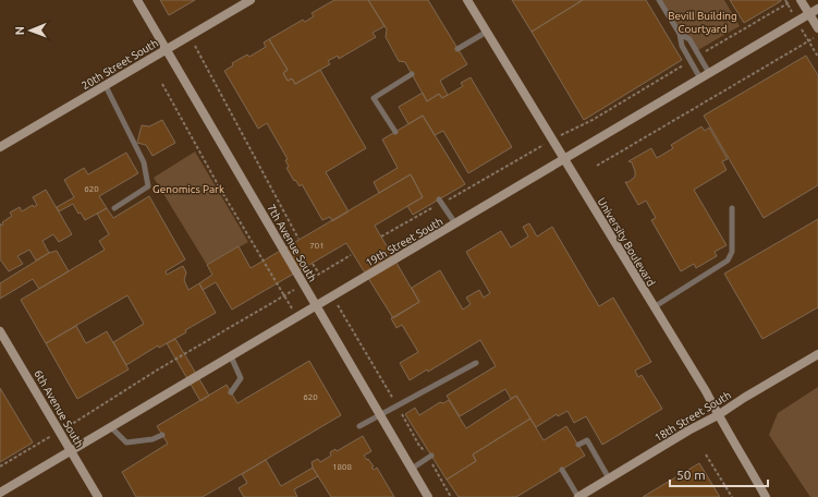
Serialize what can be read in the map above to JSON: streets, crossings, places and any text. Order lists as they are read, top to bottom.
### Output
{
  "streets": {
    "street": [
      "20th Street South",
      "19th Street South",
      "University Boulevard",
      "7th Avenue South",
      "6th Avenue South",
      "18th Street South"
    ]
  },
  "crossings": [
    ["20th Street South", "7th Avenue South"],
    ["19th Street South", "University Boulevard"],
    ["19th Street South", "7th Avenue South"],
    ["19th Street South", "6th Avenue South"],
    ["University Boulevard", "18th Street South"]
  ],
  "parks": ["Bevill Building Courtyard", "Genomics Park"],
  "house_numbers": [
    "620",
    "701",
    "620",
    "1808"
  ],
  "scale_bar": "50 m",
  "north": "left"
}
